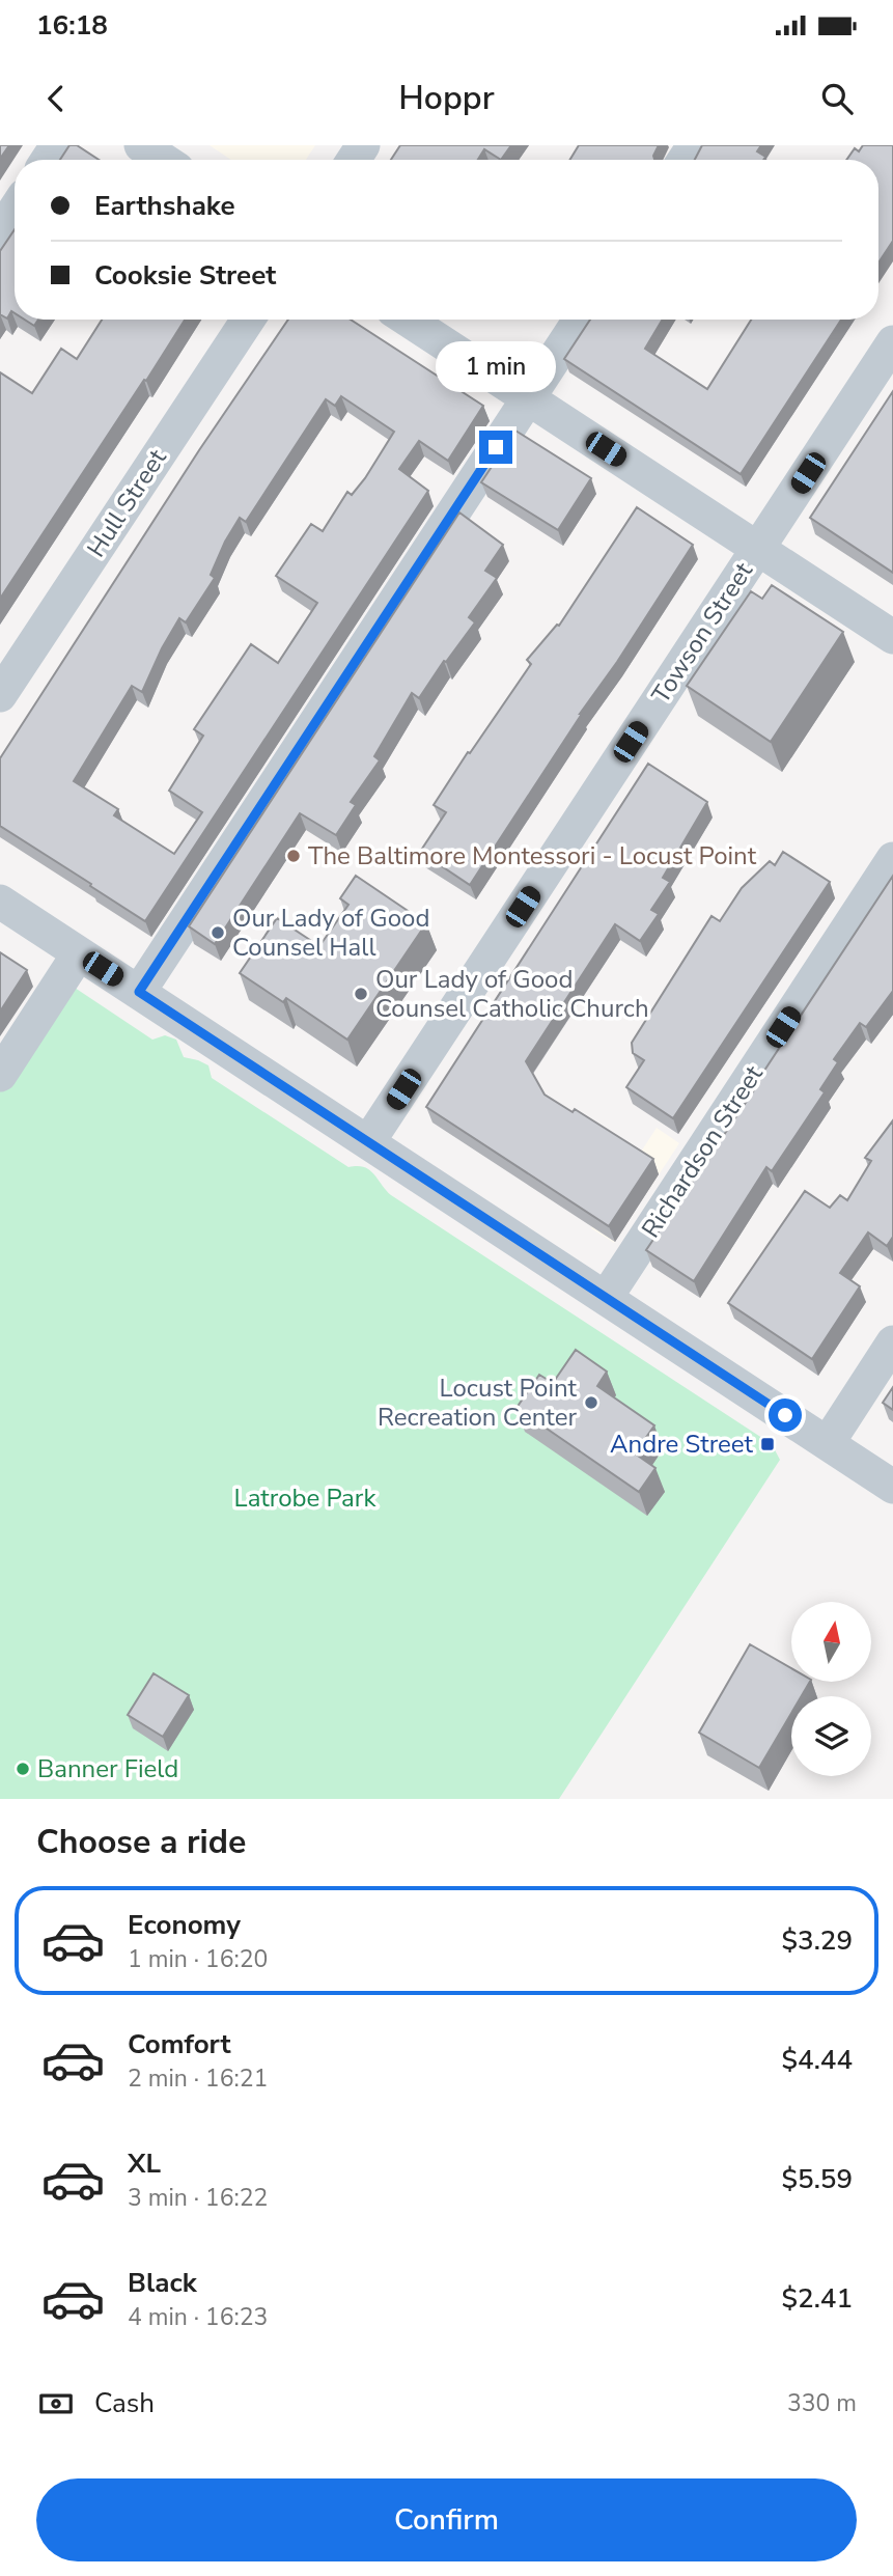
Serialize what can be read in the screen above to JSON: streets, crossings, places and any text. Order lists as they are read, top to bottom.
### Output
{
  "streets": {
    "street": ["Hull Street", "Towson Street", "Richardson Street"]
  },
  "parks": ["Latrobe Park"],
  "places": {
    "other": [
      "The Baltimore Montessori - Locust Point",
      "Our Lady of Good Counsel Hall",
      "Our Lady of Good Counsel Catholic Church",
      "Locust Point Recreation Center",
      "Banner Field"
    ],
    "transit": ["Andre Street"]
  },
  "north": "top",
  "page": {
    "status": "16:18",
    "header": "Hoppr",
    "banner": ["Earthshake", "Cooksie Street"],
    "bubble": "1 min",
    "heading": "Choose a ride",
    "list": [
      {
        "name": "Economy",
        "note": "1 min · 16:20",
        "value": "$3.29"
      },
      {
        "name": "Comfort",
        "note": "2 min · 16:21",
        "value": "$4.44"
      },
      {
        "name": "XL",
        "note": "3 min · 16:22",
        "value": "$5.59"
      },
      {
        "name": "Black",
        "note": "4 min · 16:23",
        "value": "$2.41"
      }
    ],
    "pay": ["Cash", "330 m"],
    "buttons": "Confirm"
  }
}
